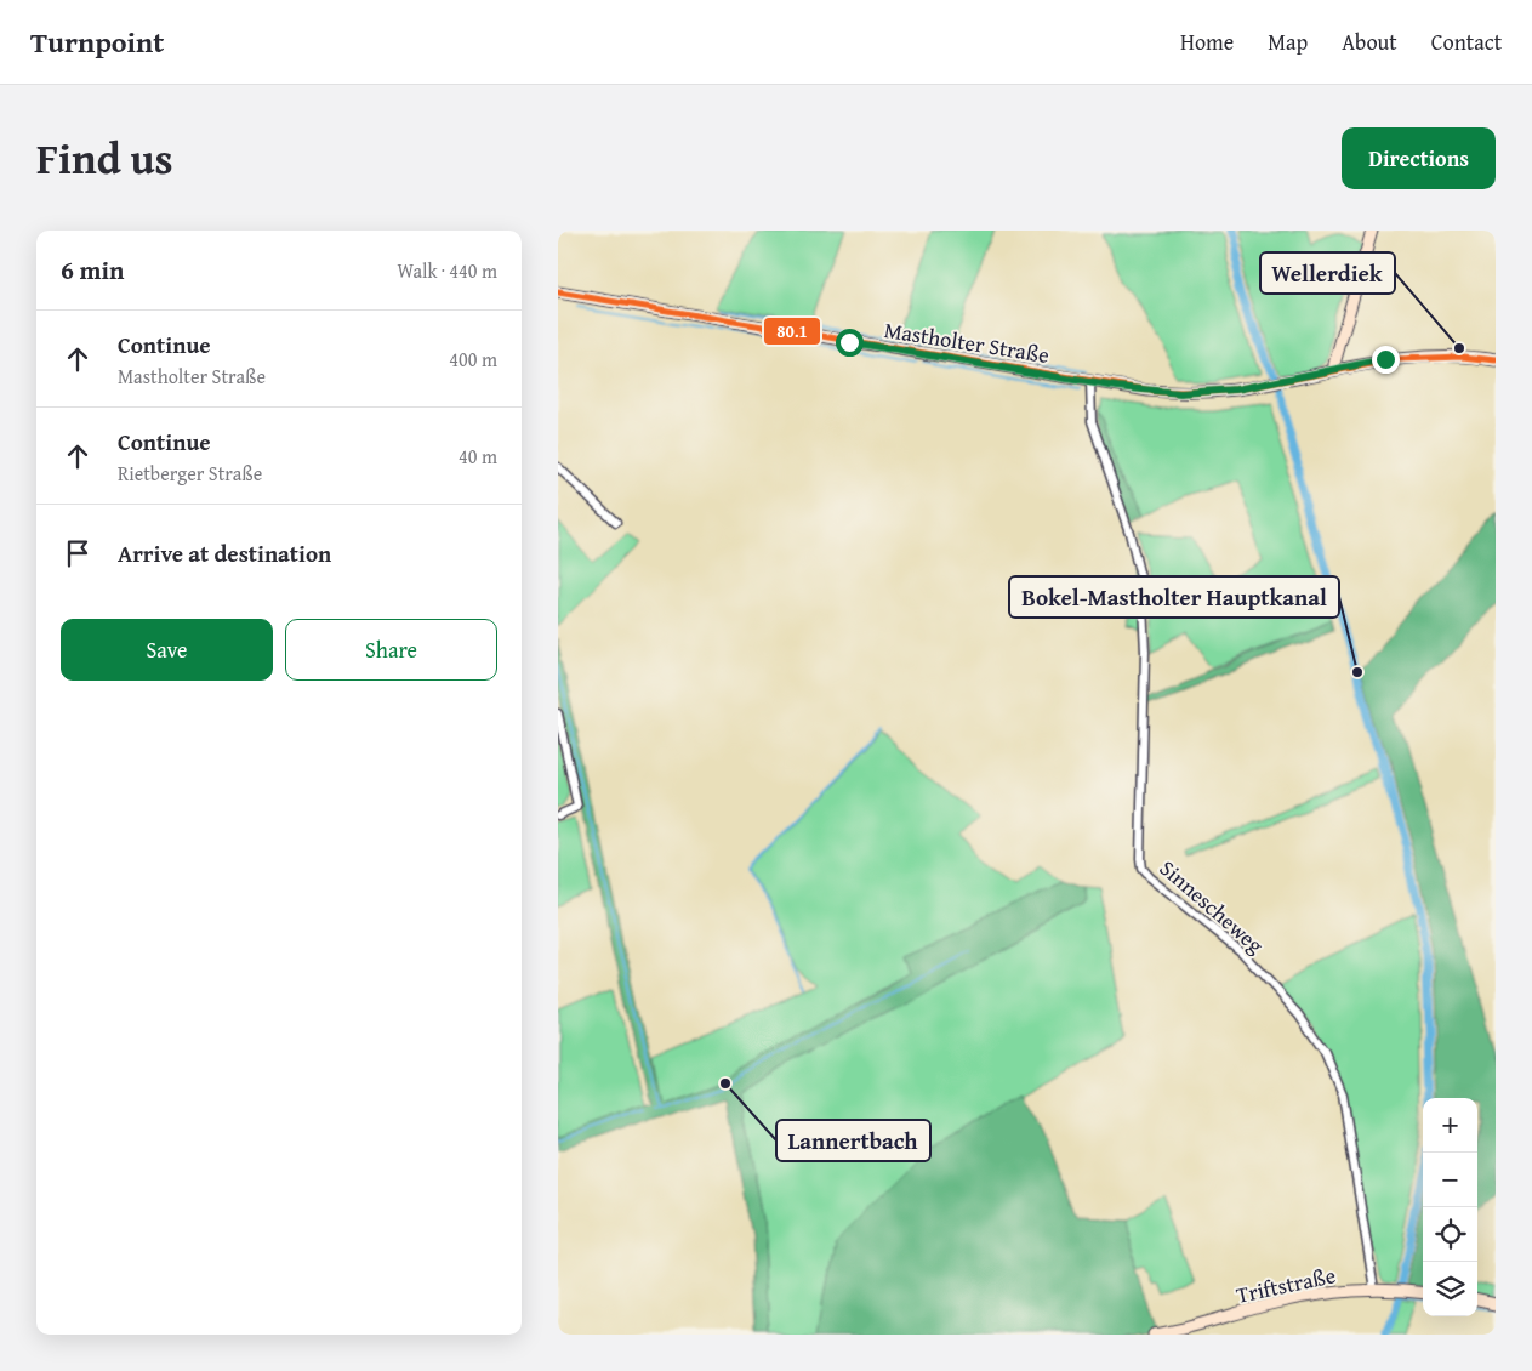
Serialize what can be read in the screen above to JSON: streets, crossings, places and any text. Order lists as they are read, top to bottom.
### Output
{
  "streets": {
    "main road": ["Mastholter Straße", "Triftstraße"],
    "street": ["Sinnescheweg"]
  },
  "crossings": [
    ["Mastholter Straße", "Sinnescheweg"],
    ["Sinnescheweg", "Triftstraße"]
  ],
  "places": ["Wellerdiek", "Bokel-Mastholter Hauptkanal", "Lannertbach"],
  "lines": ["transit line 80.1"],
  "page": {
    "header": "Turnpoint",
    "nav": [
      "Home",
      "Map",
      "About",
      "Contact"
    ],
    "title": "Find us",
    "buttons": [
      "Directions",
      ["Save", "Share"]
    ],
    "heading": ["6 min", "Walk · 440 m"],
    "list": [
      ["Continue", "Mastholter Straße", "400 m"],
      ["Continue", "Rietberger Straße", "40 m"],
      "Arrive at destination"
    ],
    "map_buttons": ["+", "−"]
  }
}
